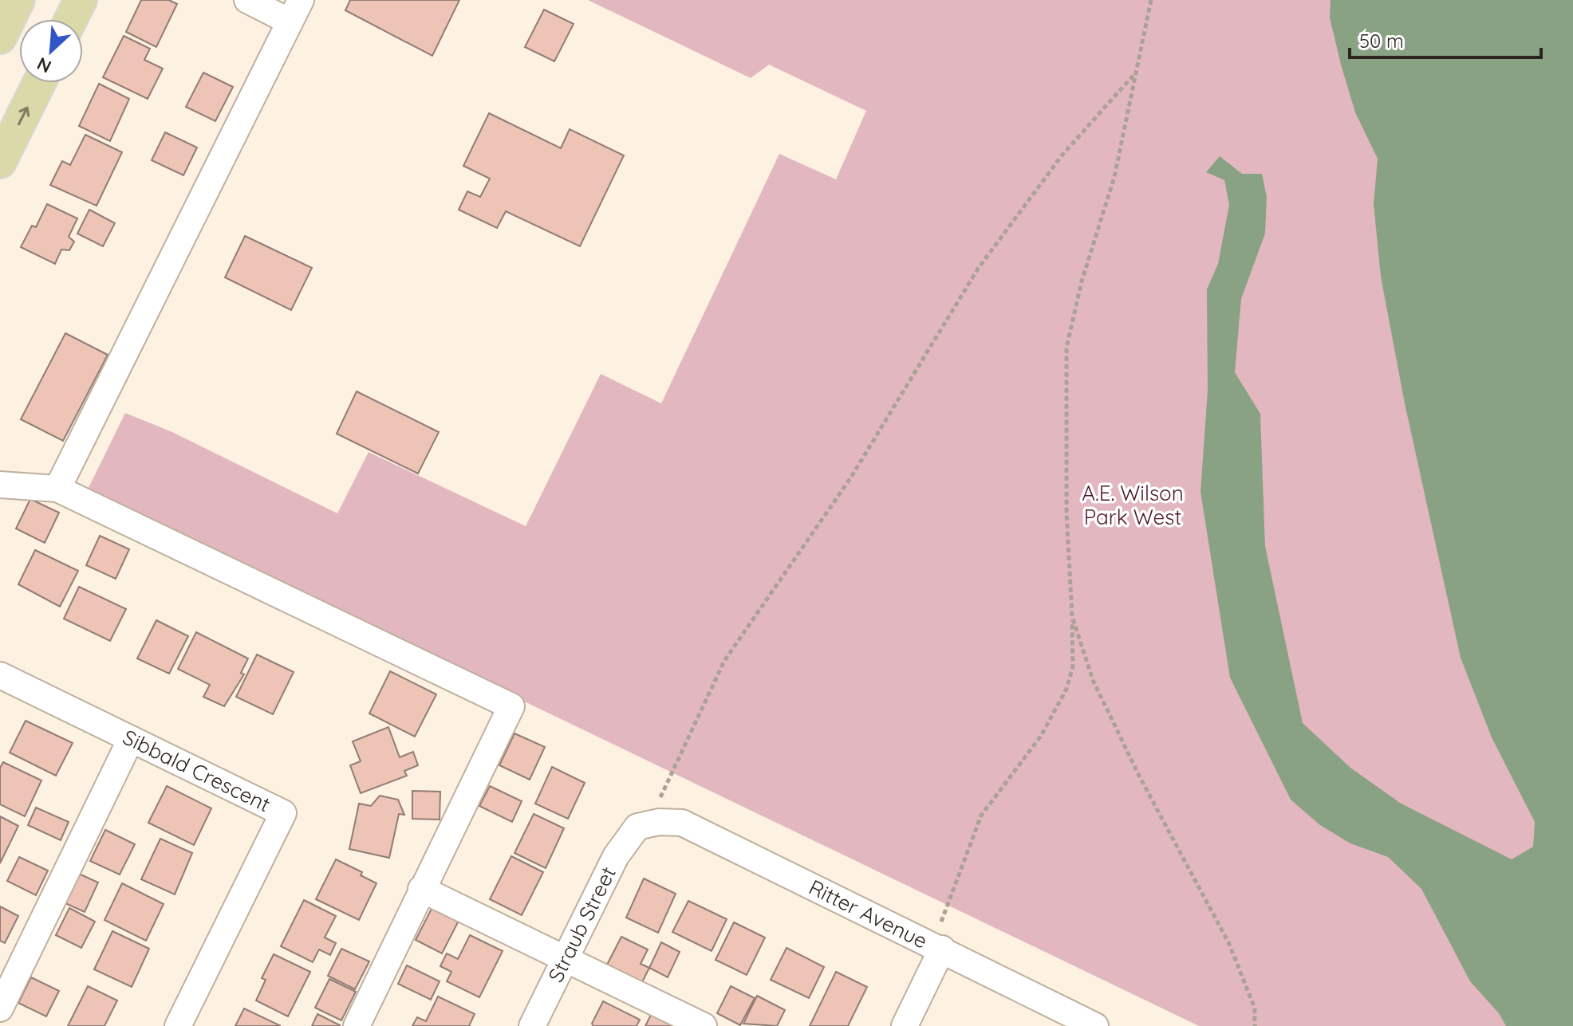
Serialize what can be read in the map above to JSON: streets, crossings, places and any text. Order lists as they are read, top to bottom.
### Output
{
  "streets": {
    "street": ["Sibbald Crescent", "Ritter Avenue", "Straub Street"]
  },
  "crossings": [
    ["Ritter Avenue", "Straub Street"]
  ],
  "parks": ["A.E. Wilson Park West"],
  "scale_bar": "50 m",
  "north": "bottom left"
}
